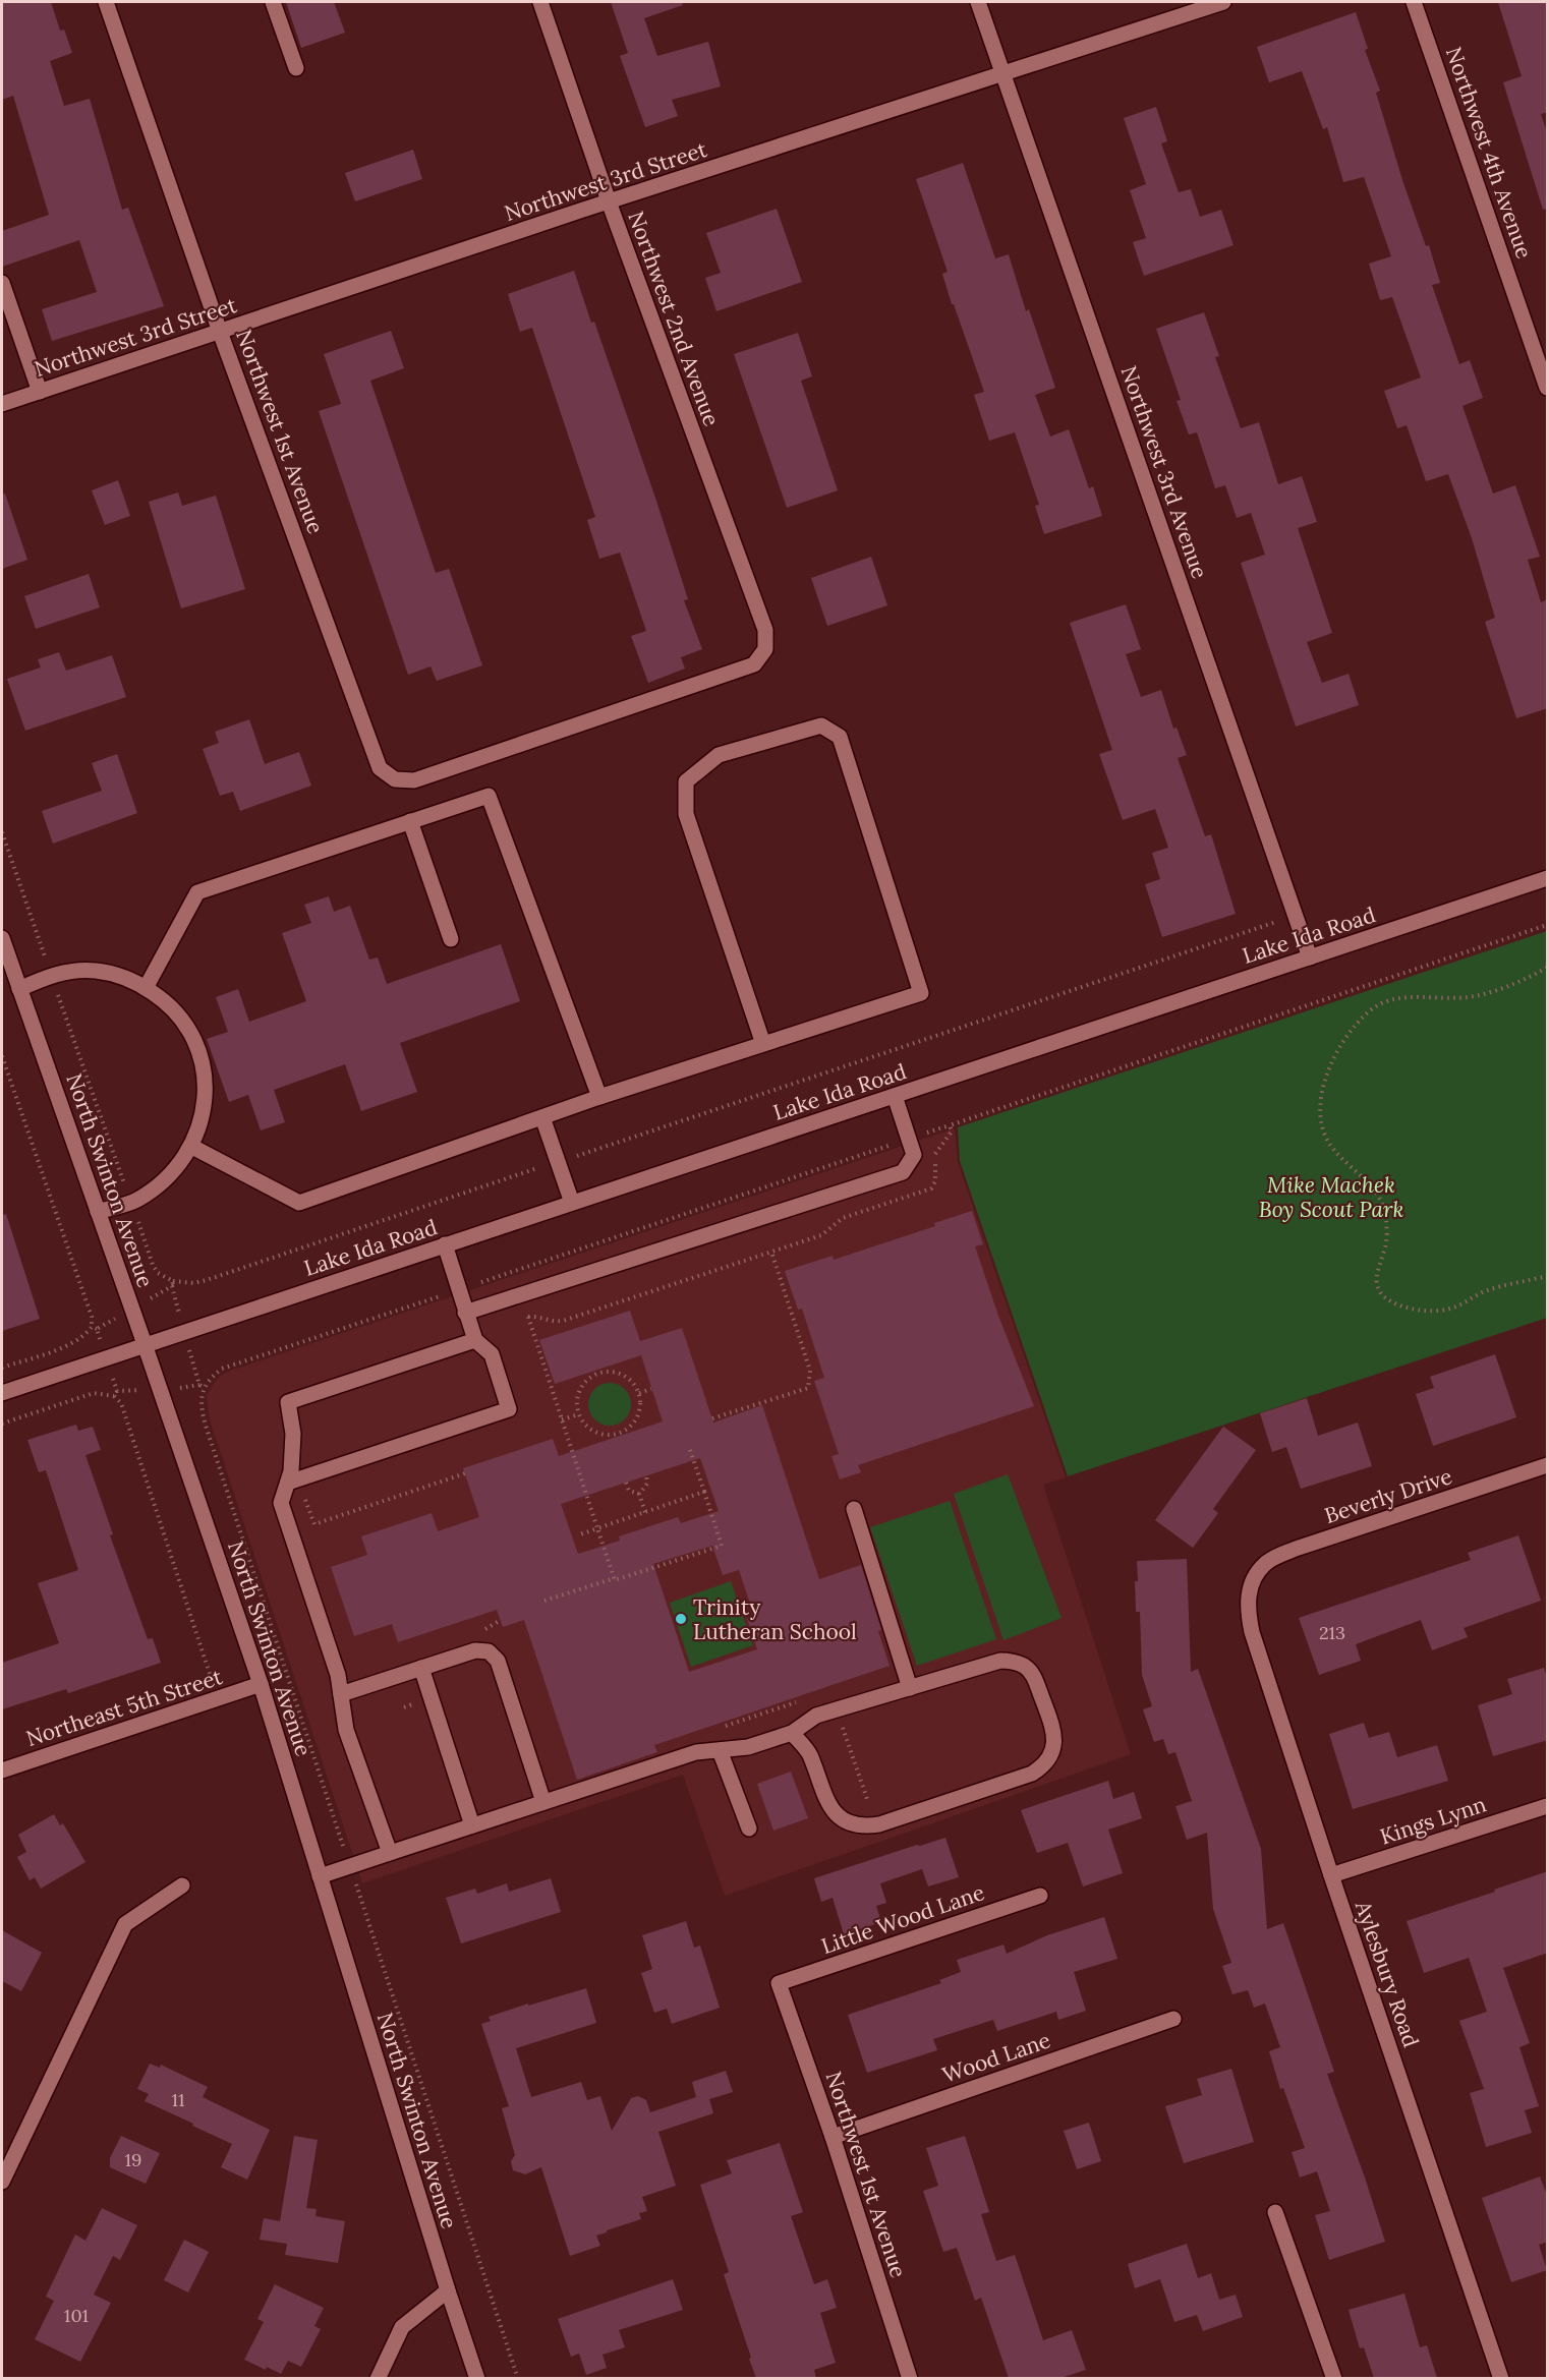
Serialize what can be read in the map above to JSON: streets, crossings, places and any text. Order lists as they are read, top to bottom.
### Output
{
  "streets": {
    "street": [
      "Northwest 4th Avenue",
      "Northwest 3rd Street",
      "Northwest 2nd Avenue",
      "Northwest 1st Avenue",
      "Northwest 3rd Avenue",
      "Lake Ida Road",
      "North Swinton Avenue",
      "Beverly Drive",
      "Northeast 5th Street",
      "Kings Lynn",
      "Little Wood Lane",
      "Aylesbury Road",
      "Wood Lane"
    ]
  },
  "crossings": [
    ["Northwest 3rd Street", "Northwest 2nd Avenue"],
    ["Northwest 3rd Street", "Northwest 1st Avenue"],
    ["Northwest 3rd Street", "Northwest 3rd Avenue"],
    ["Northwest 2nd Avenue", "Northwest 1st Avenue"],
    ["Northwest 1st Avenue", "Little Wood Lane"],
    ["Northwest 1st Avenue", "Wood Lane"],
    ["Northwest 3rd Avenue", "Lake Ida Road"],
    ["Lake Ida Road", "North Swinton Avenue"],
    ["North Swinton Avenue", "Northeast 5th Street"],
    ["Beverly Drive", "Aylesbury Road"],
    ["Kings Lynn", "Aylesbury Road"]
  ],
  "parks": ["Mike Machek Boy Scout Park"],
  "places": ["Trinity Lutheran School"],
  "house_numbers": [
    "213",
    "11",
    "19",
    "101"
  ]
}
